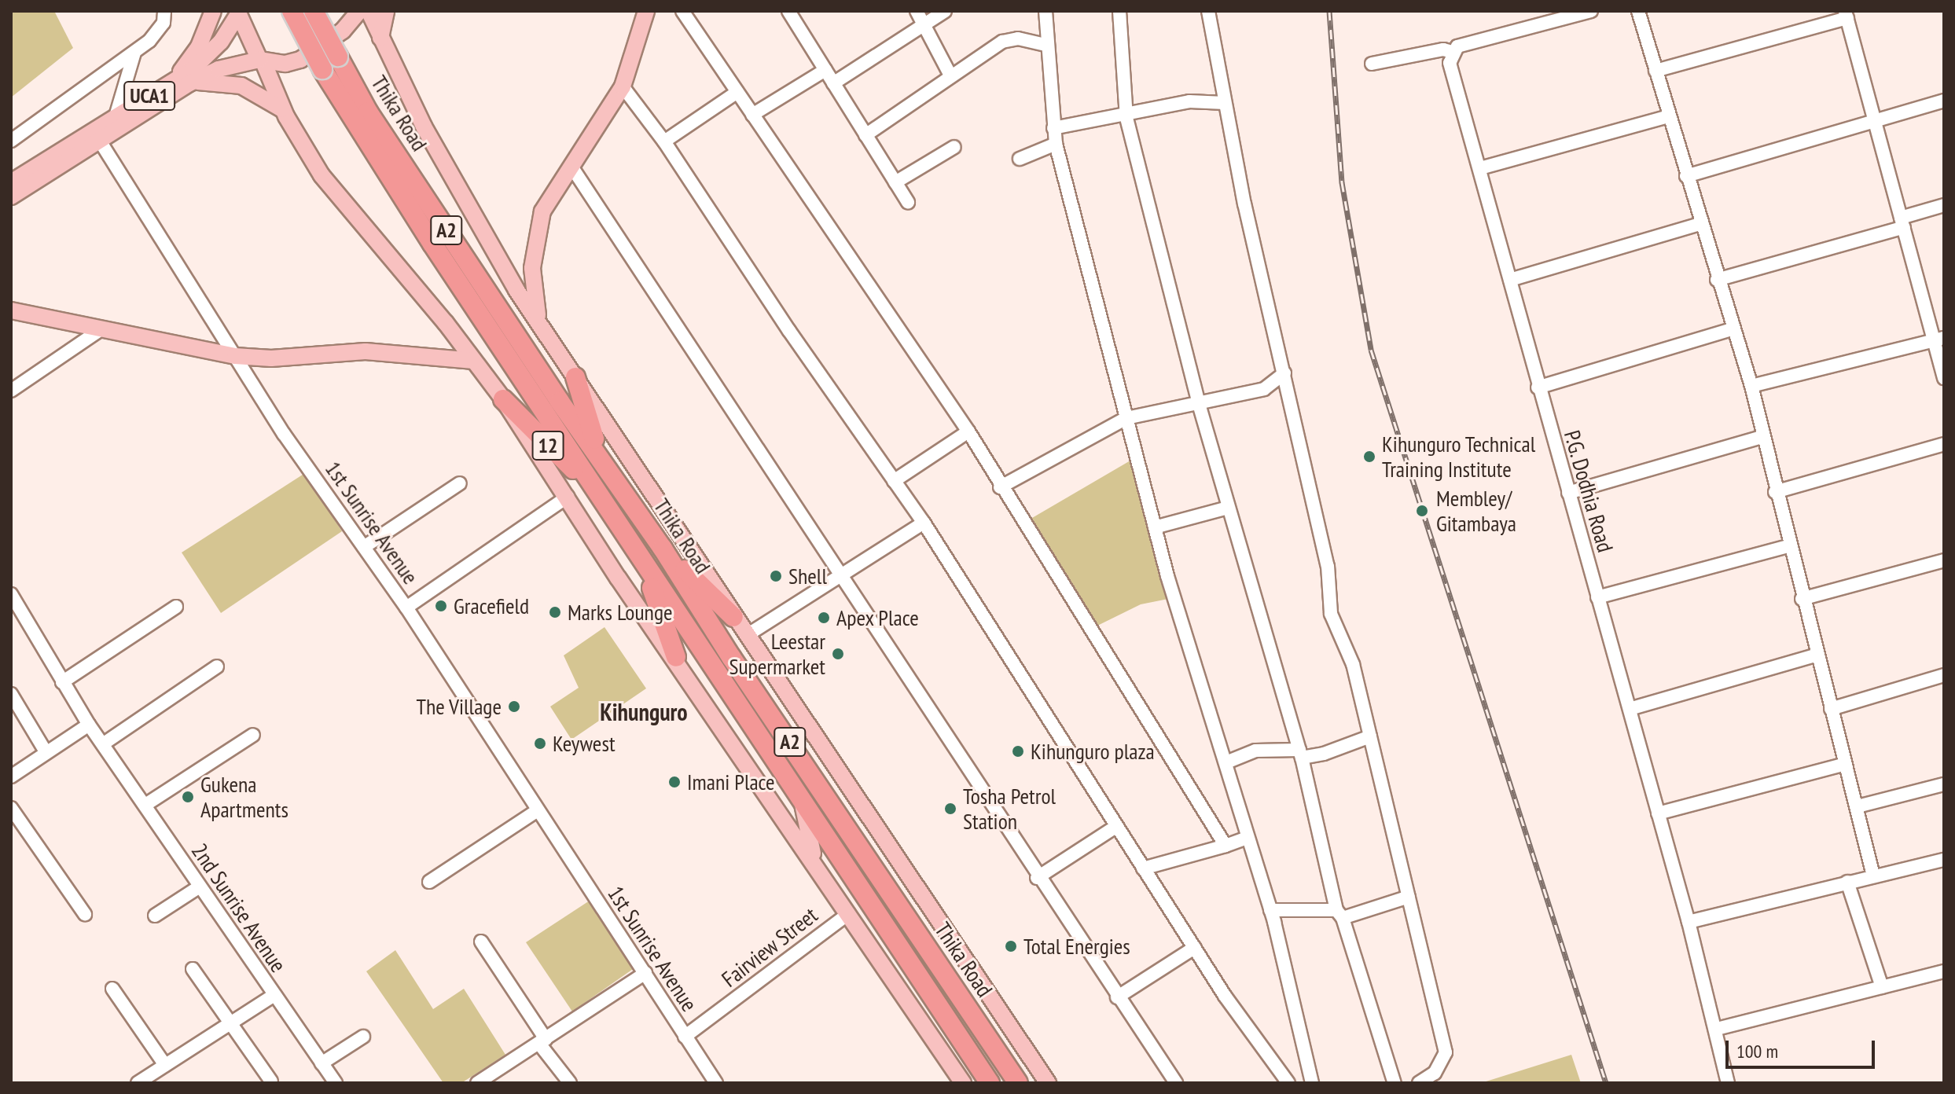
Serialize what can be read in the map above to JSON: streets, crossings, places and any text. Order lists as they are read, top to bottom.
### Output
{
  "streets": {
    "highway": ["Thika Road", "A2", "12"],
    "main road": ["UCA1"],
    "street": [
      "P.G. Dodhia Road",
      "1st Sunrise Avenue",
      "2nd Sunrise Avenue",
      "Fairview Street"
    ]
  },
  "crossings": [
    ["UCA1", "1st Sunrise Avenue"],
    ["Thika Road", "12"],
    ["1st Sunrise Avenue", "Fairview Street"]
  ],
  "districts": ["Kihunguro"],
  "places": [
    "Kihunguro Technical Training Institute",
    "Membley/ Gitambaya",
    "Shell",
    "Gracefield",
    "Marks Lounge",
    "Apex Place",
    "Leestar Supermarket",
    "The Village",
    "Keywest",
    "Kihunguro plaza",
    "Imani Place",
    "Gukena Apartments",
    "Tosha Petrol Station",
    "Total Energies"
  ],
  "scale_bar": "100 m"
}
